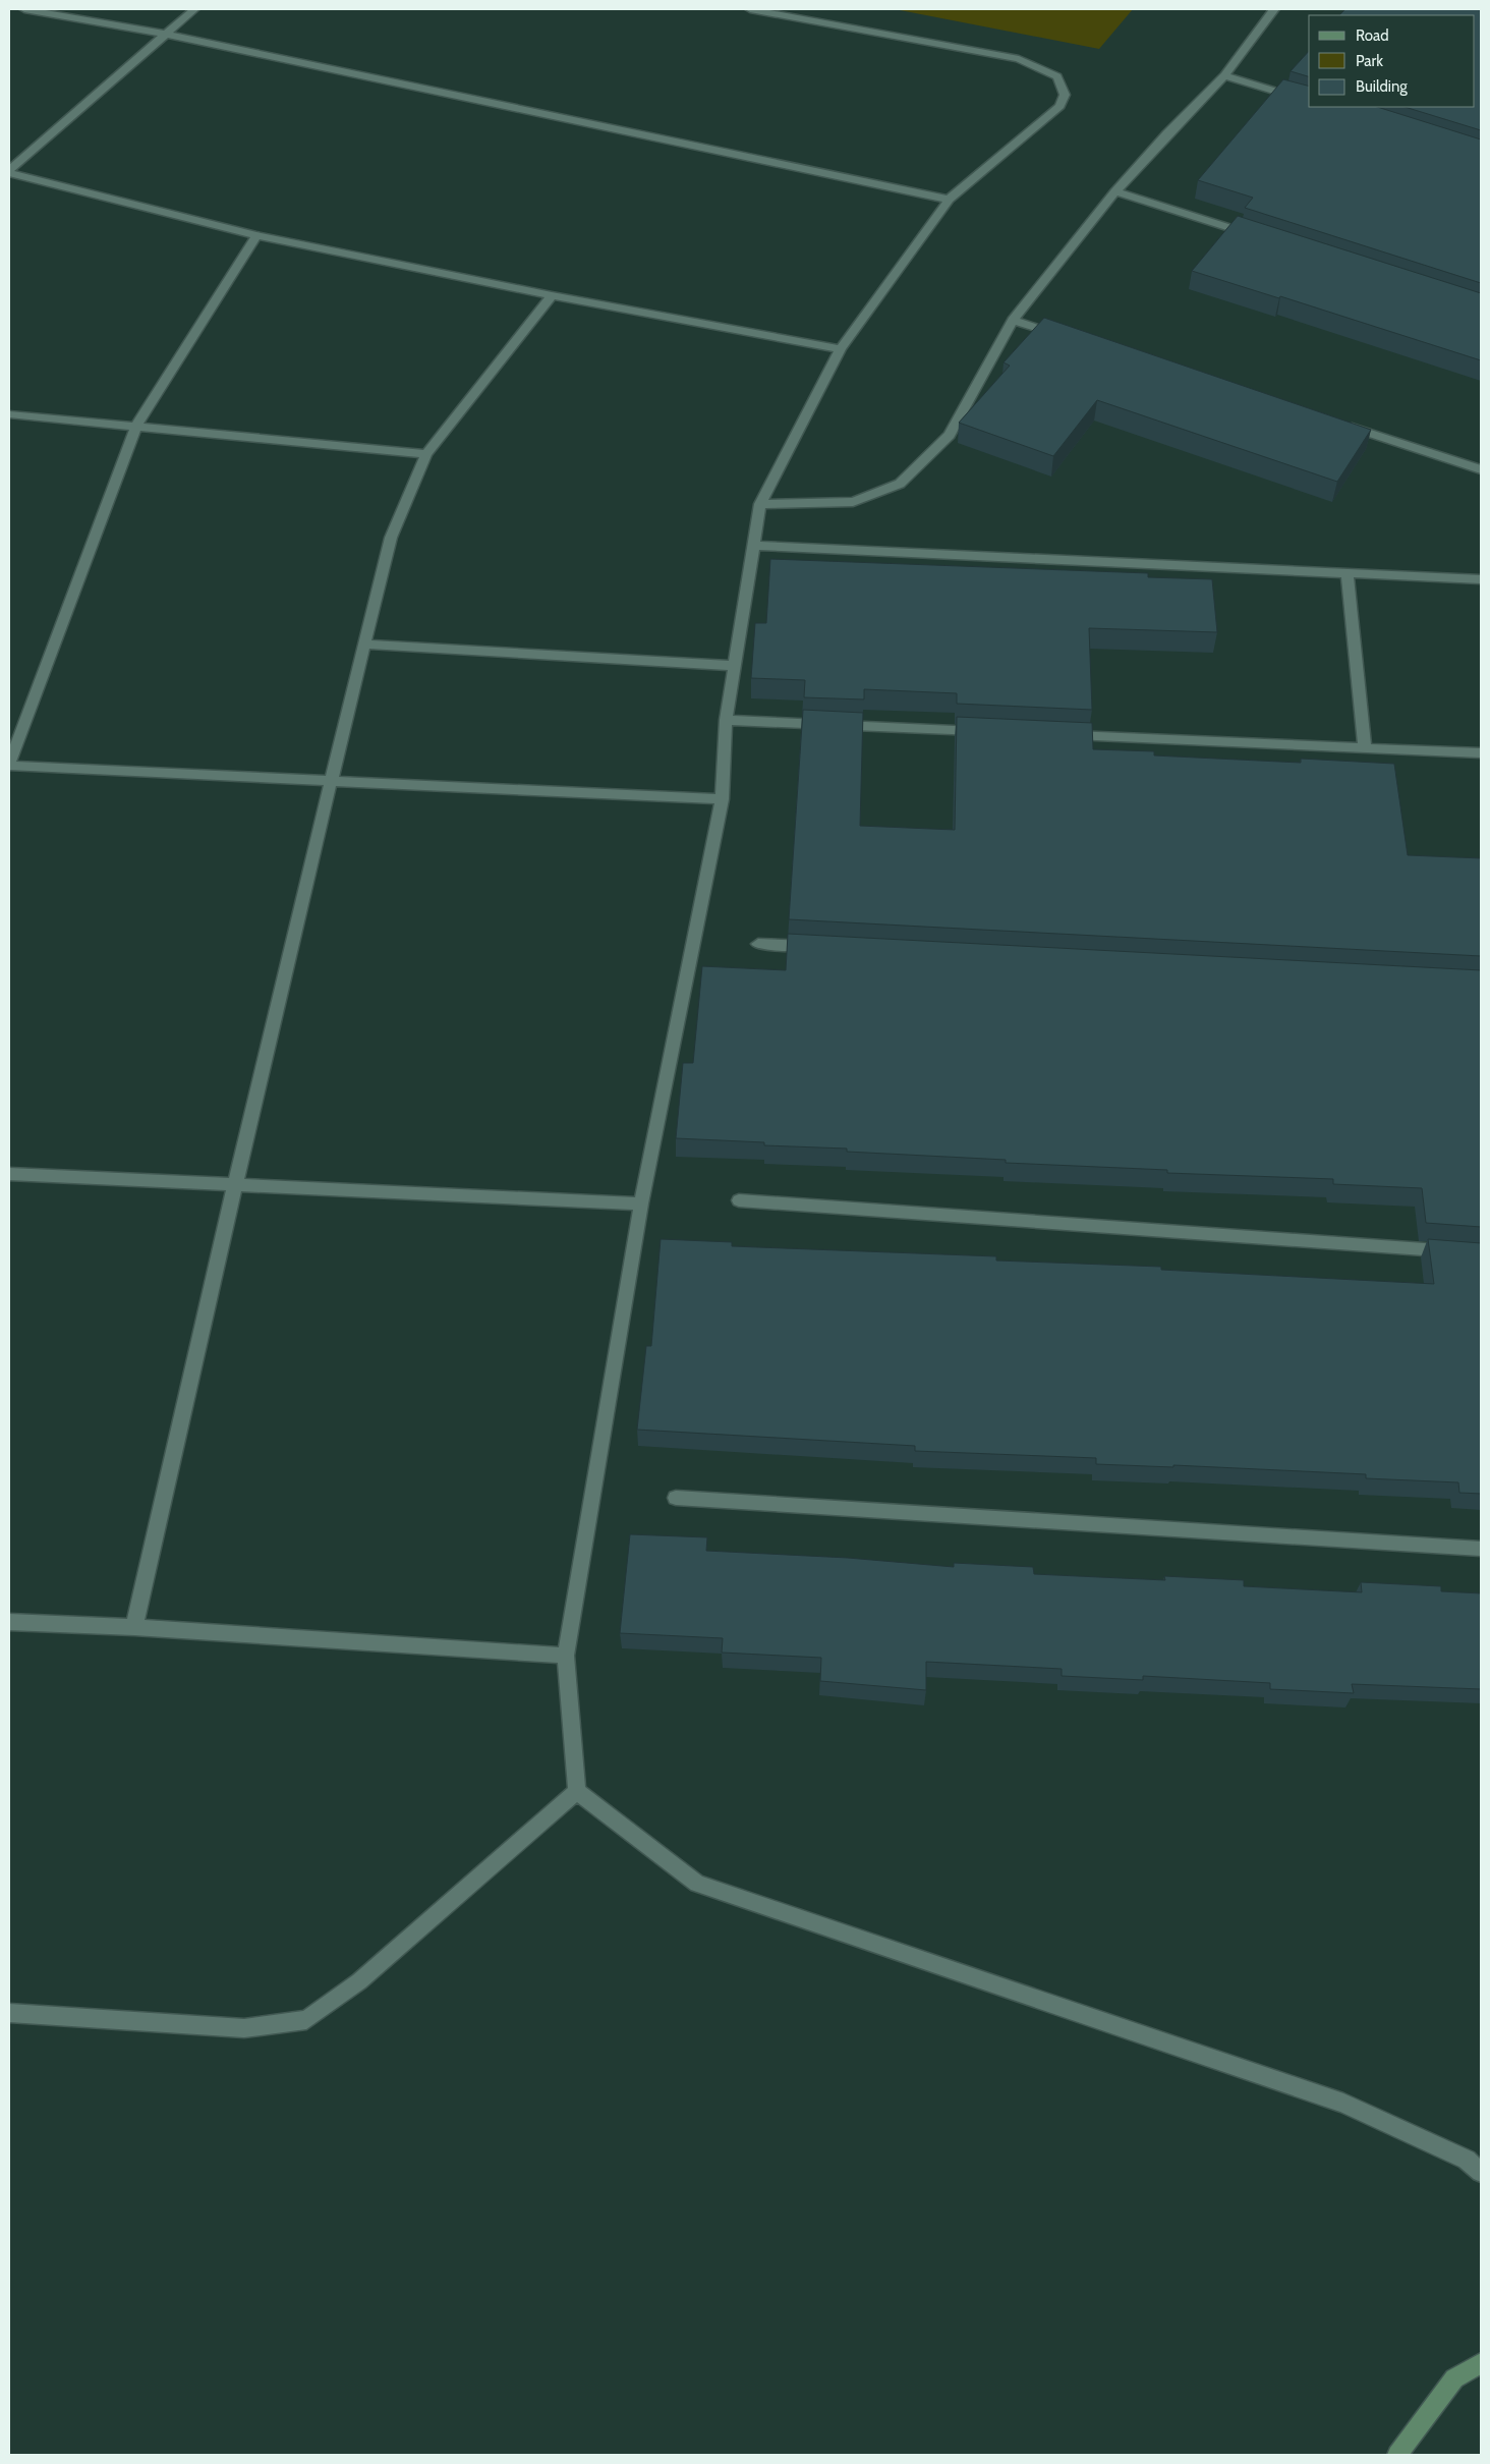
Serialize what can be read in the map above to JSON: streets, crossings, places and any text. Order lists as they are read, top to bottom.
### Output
{
  "legend": ["Road", "Park", "Building"]
}
